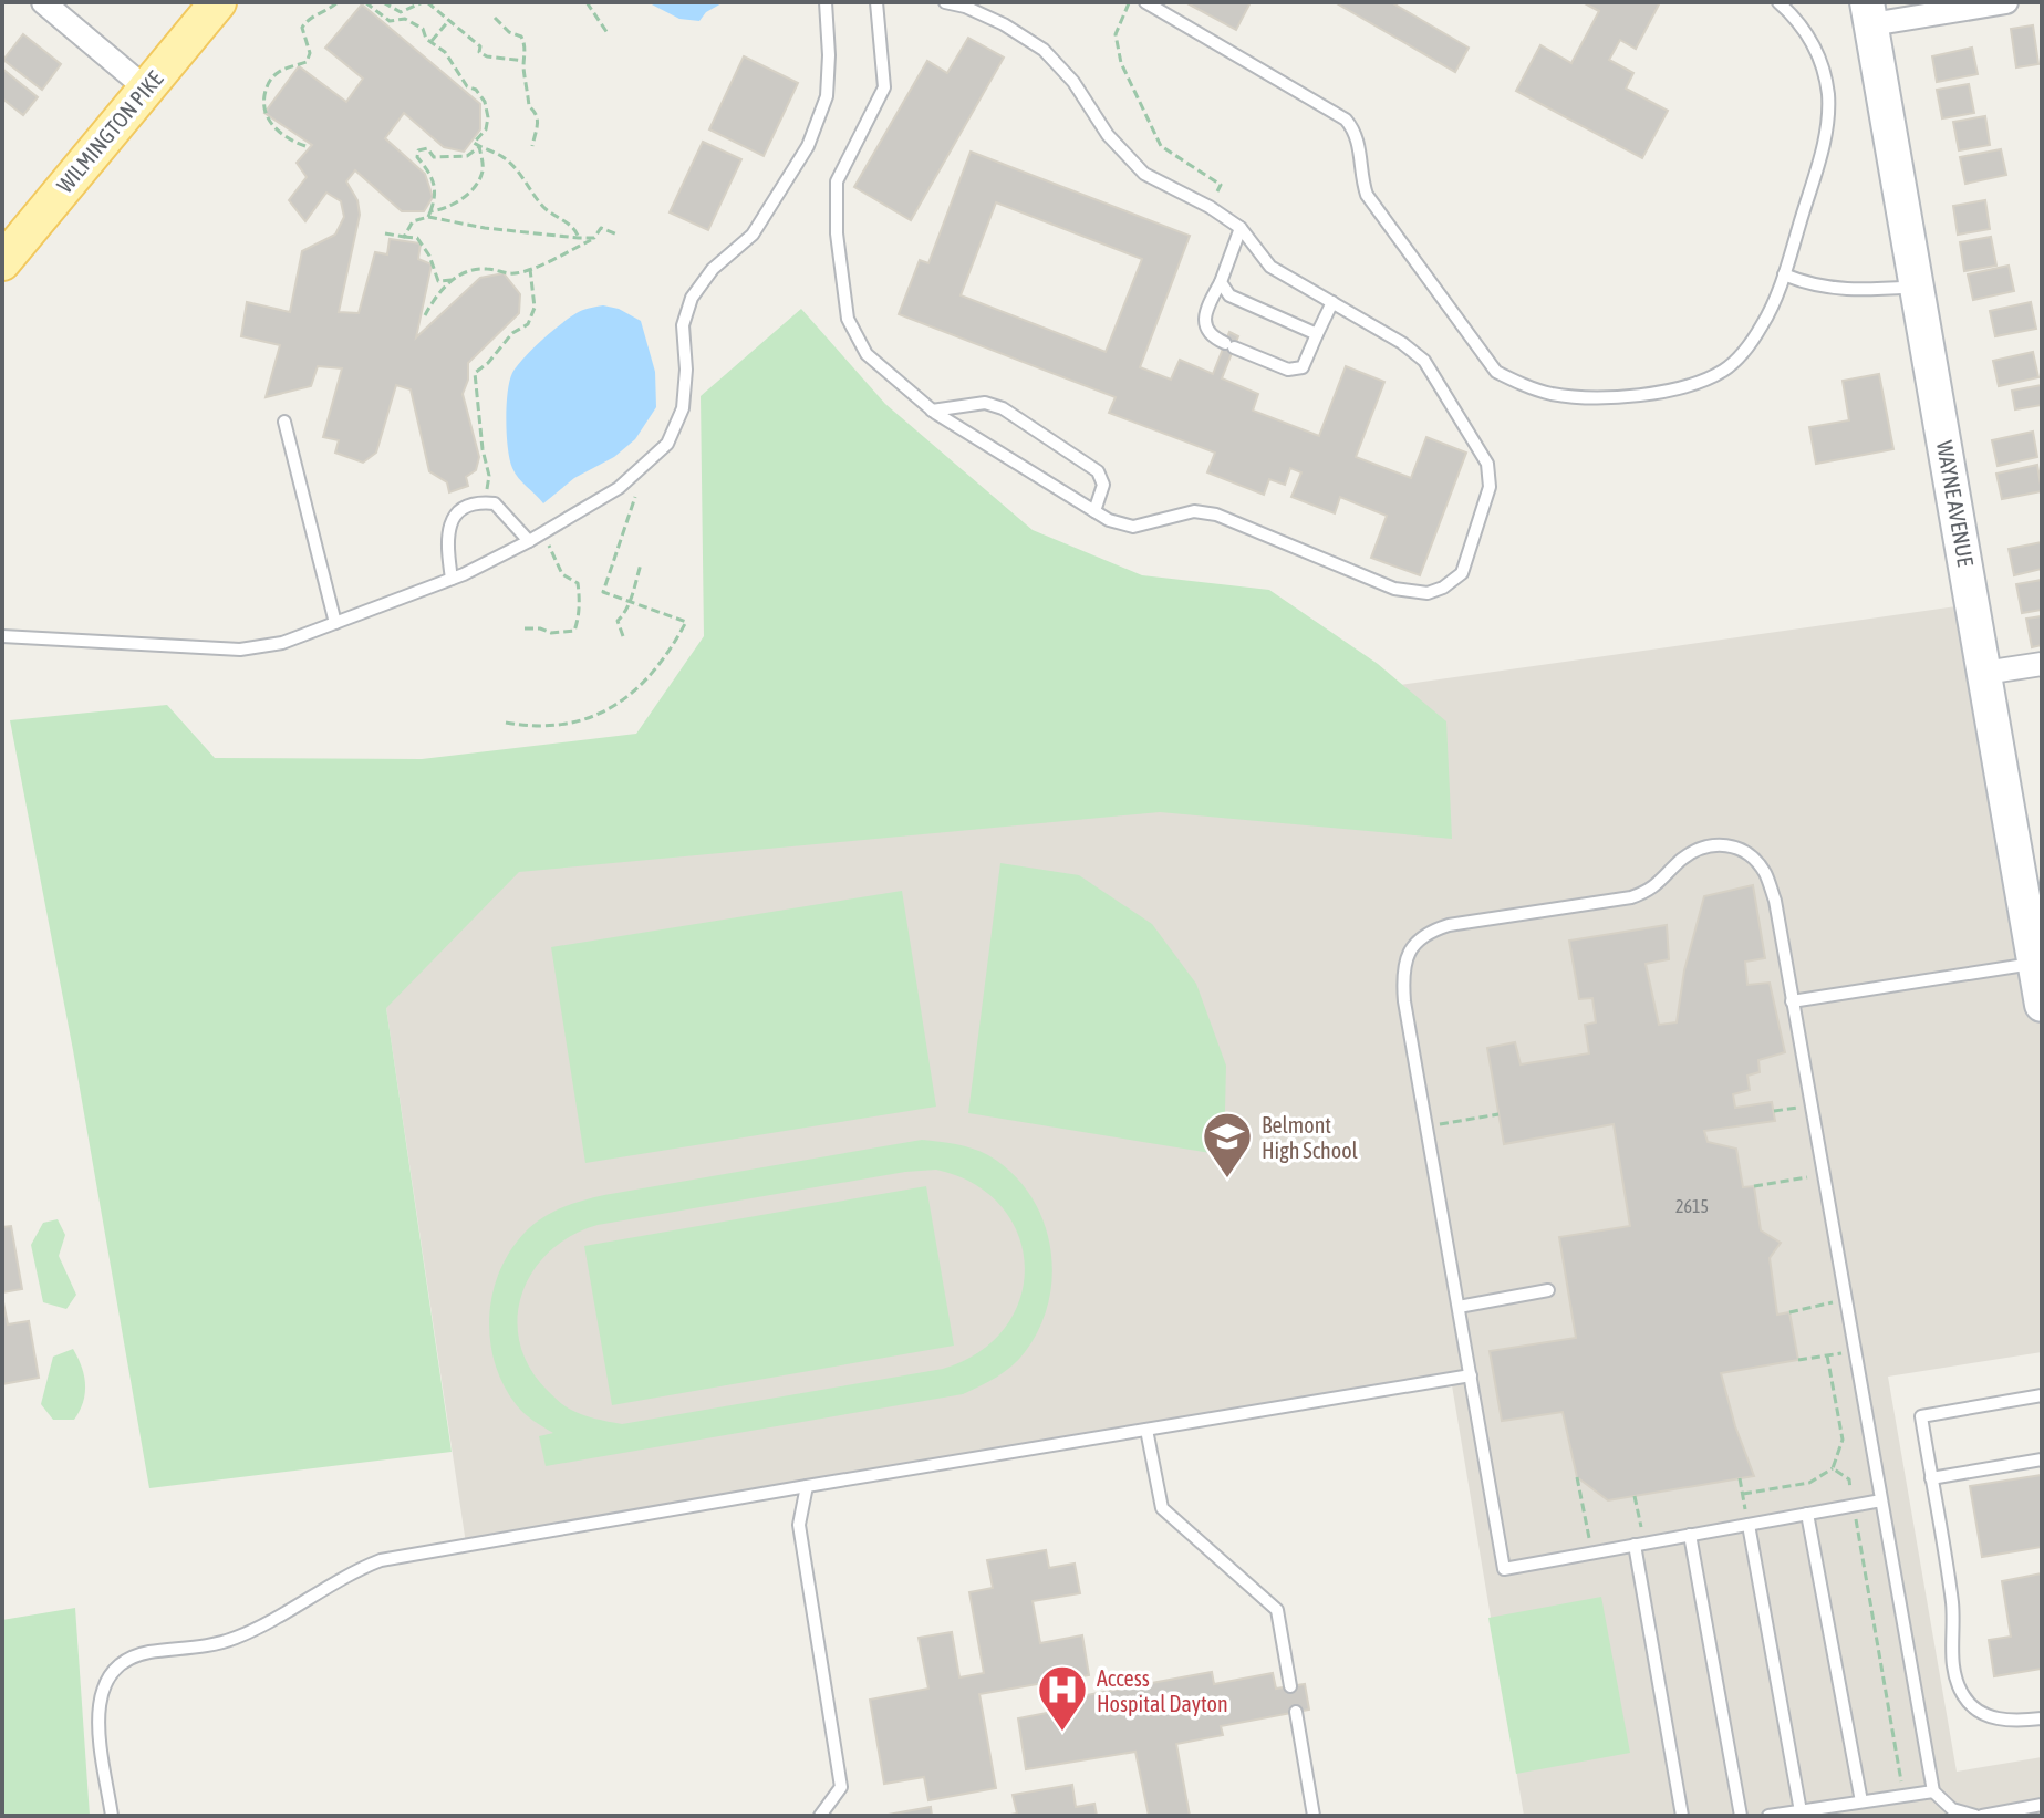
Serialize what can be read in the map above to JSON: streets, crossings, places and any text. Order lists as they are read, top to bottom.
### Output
{
  "streets": {
    "main road": ["WILMINGTON PIKE", "WAYNE AVENUE"]
  },
  "places": {
    "school or university": ["Belmont High School"],
    "hospital": ["Access Hospital Dayton"]
  },
  "house_numbers": ["2615"]
}
